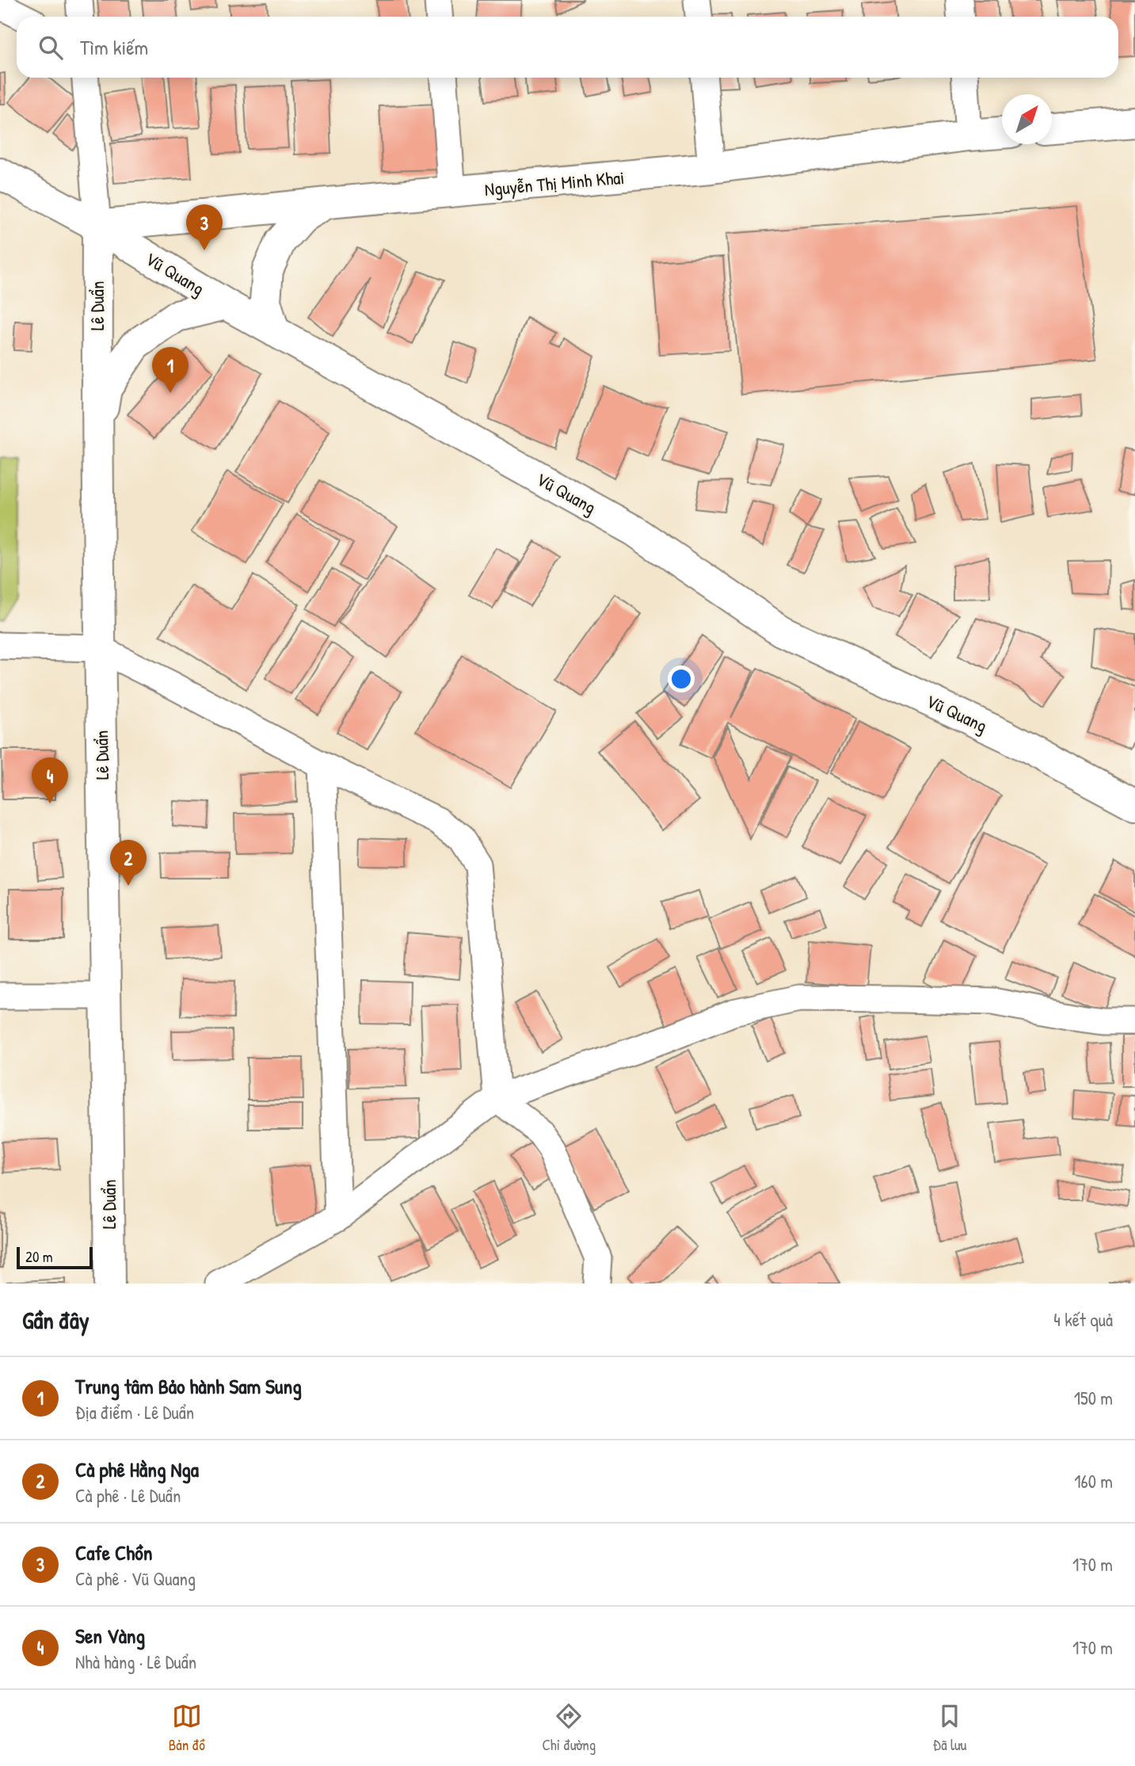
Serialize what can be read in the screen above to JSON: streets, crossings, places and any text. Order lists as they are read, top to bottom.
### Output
{
  "streets": {
    "main road": ["Nguyễn Thị Minh Khai", "Vũ Quang", "Lê Duẩn"]
  },
  "crossings": [
    ["Nguyễn Thị Minh Khai", "Vũ Quang"],
    ["Nguyễn Thị Minh Khai", "Lê Duẩn"],
    ["Vũ Quang", "Lê Duẩn"]
  ],
  "scale_bar": "20 m",
  "north": "top right",
  "page": {
    "search": "Tìm kiếm",
    "pins": [
      "3",
      "1",
      "4",
      "2"
    ],
    "scale": "20 m",
    "heading": ["Gần đây", "4 kết quả"],
    "list": [
      {
        "mark": "1",
        "name": "Trung tâm Bảo hành Sam Sung",
        "note": "Địa điểm · Lê Duẩn",
        "value": "150 m"
      },
      {
        "mark": "2",
        "name": "Cà phê Hằng Nga",
        "note": "Cà phê · Lê Duẩn",
        "value": "160 m"
      },
      {
        "mark": "3",
        "name": "Cafe Chồn",
        "note": "Cà phê · Vũ Quang",
        "value": "170 m"
      },
      {
        "mark": "4",
        "name": "Sen Vàng",
        "note": "Nhà hàng · Lê Duẩn",
        "value": "170 m"
      }
    ],
    "nav": ["Bản đồ", "Chỉ đường", "Đã lưu"]
  }
}
